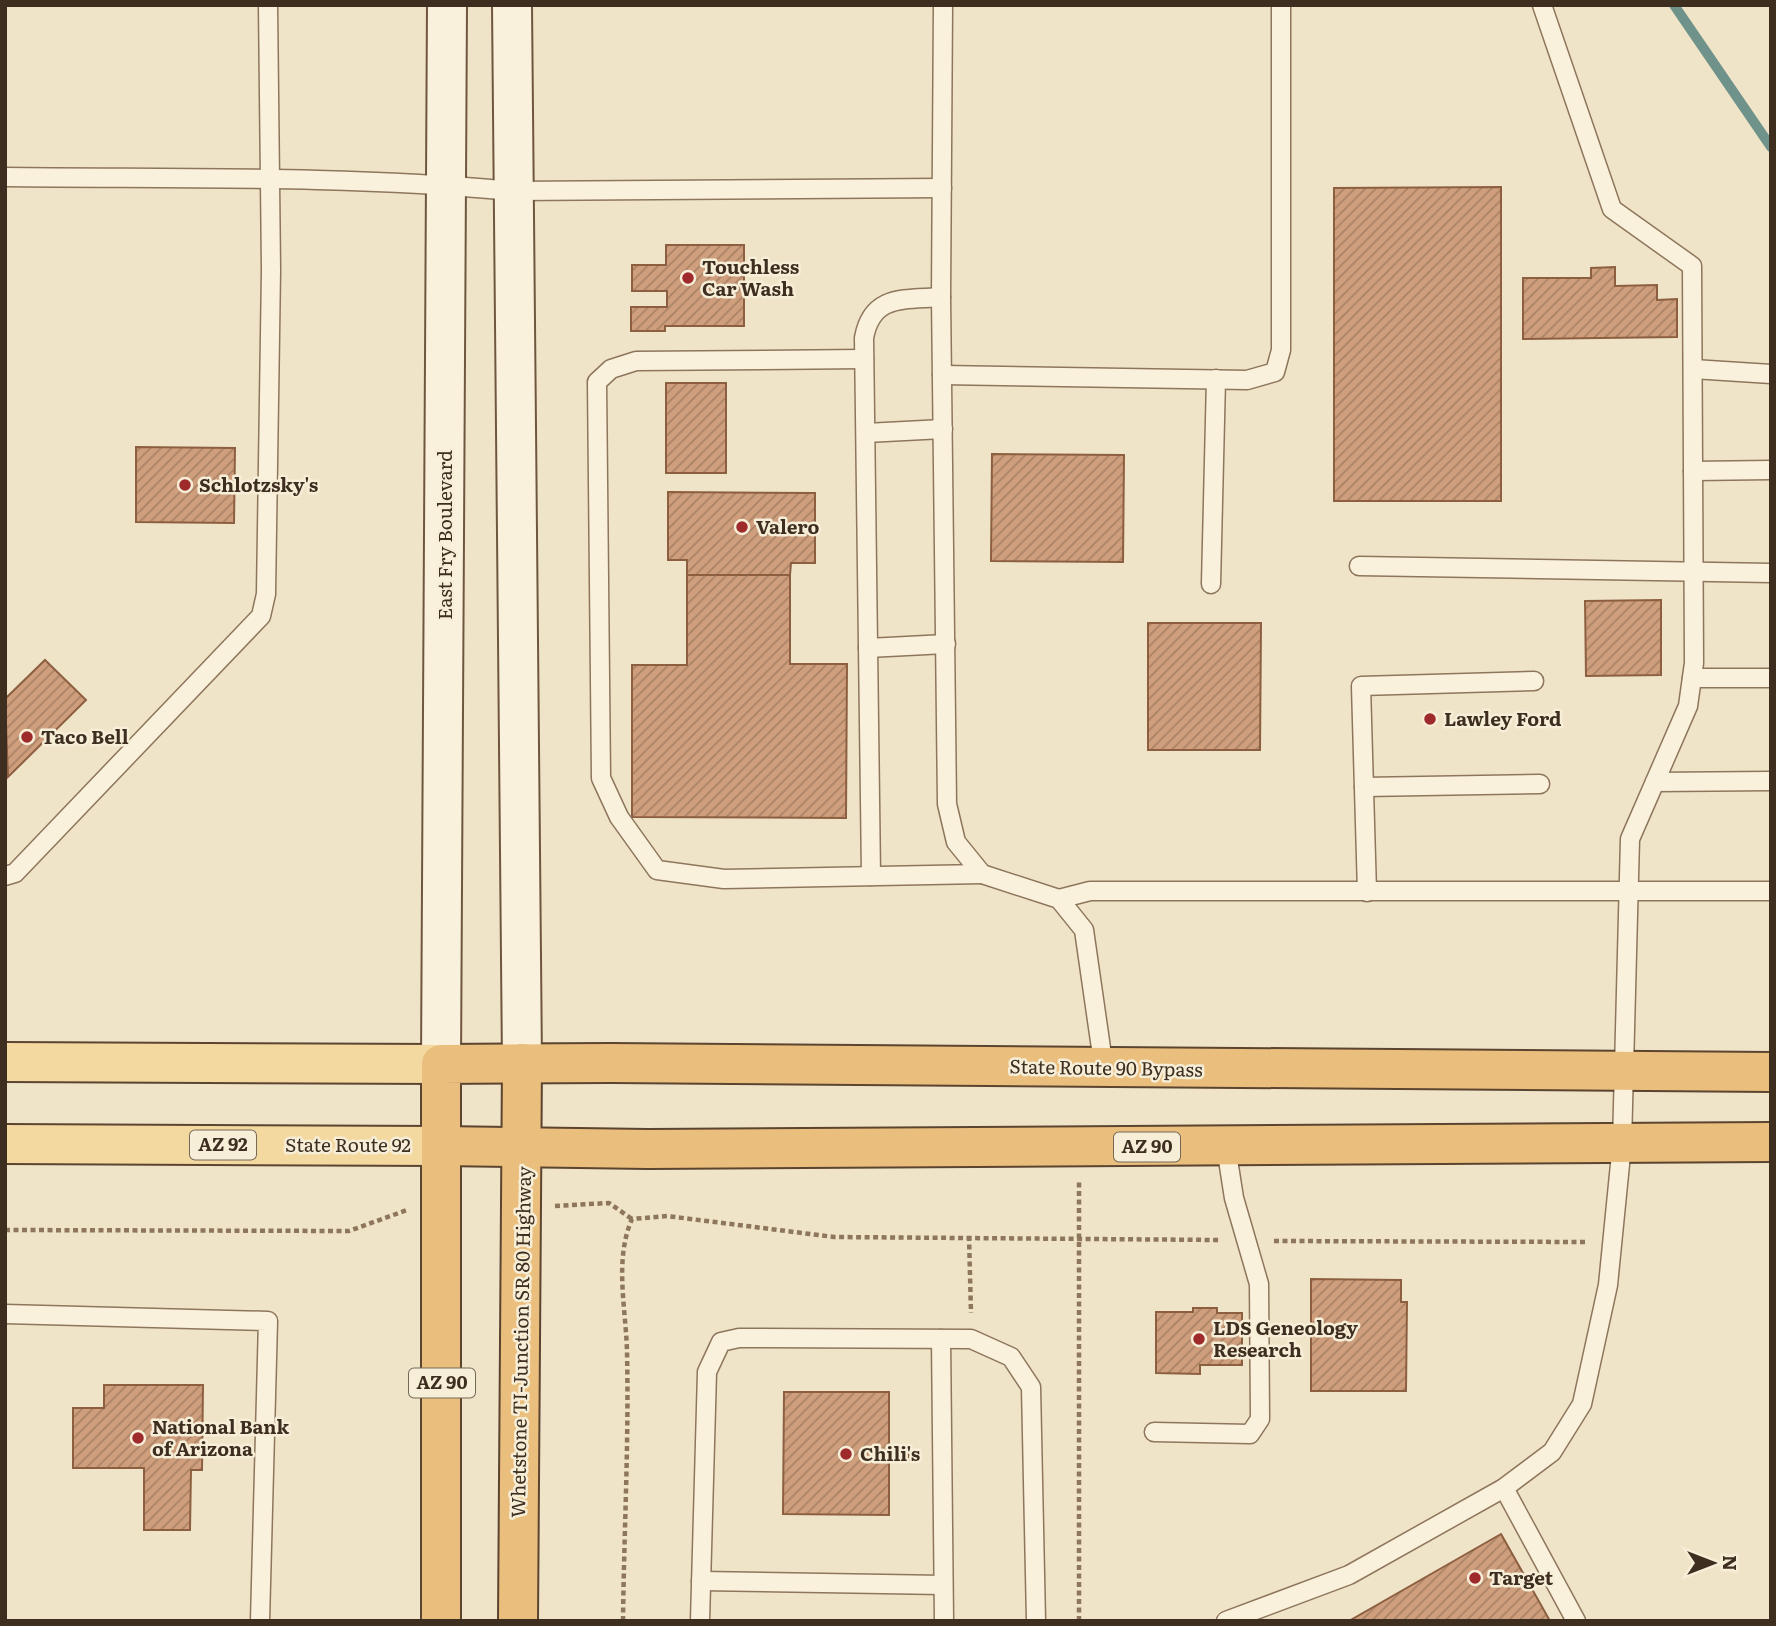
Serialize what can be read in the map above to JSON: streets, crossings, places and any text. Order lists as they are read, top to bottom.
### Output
{
  "streets": {
    "highway": [
      "State Route 90 Bypass",
      "AZ 92",
      "State Route 92",
      "AZ 90",
      "Whetstone TI-Junction SR 80 Highway"
    ],
    "main road": ["East Fry Boulevard"]
  },
  "crossings": [
    ["East Fry Boulevard", "State Route 90 Bypass"],
    ["East Fry Boulevard", "AZ 90"],
    ["State Route 90 Bypass", "AZ 90"],
    ["State Route 90 Bypass", "Whetstone TI-Junction SR 80 Highway"],
    ["State Route 92", "AZ 90"],
    ["State Route 92", "Whetstone TI-Junction SR 80 Highway"],
    ["AZ 90", "Whetstone TI-Junction SR 80 Highway"]
  ],
  "places": [
    "Touchless Car Wash",
    "Schlotzsky's",
    "Valero",
    "Lawley Ford",
    "Taco Bell",
    "LDS Geneology Research",
    "National Bank of Arizona",
    "Chili's",
    "Target"
  ],
  "north": "right"
}
